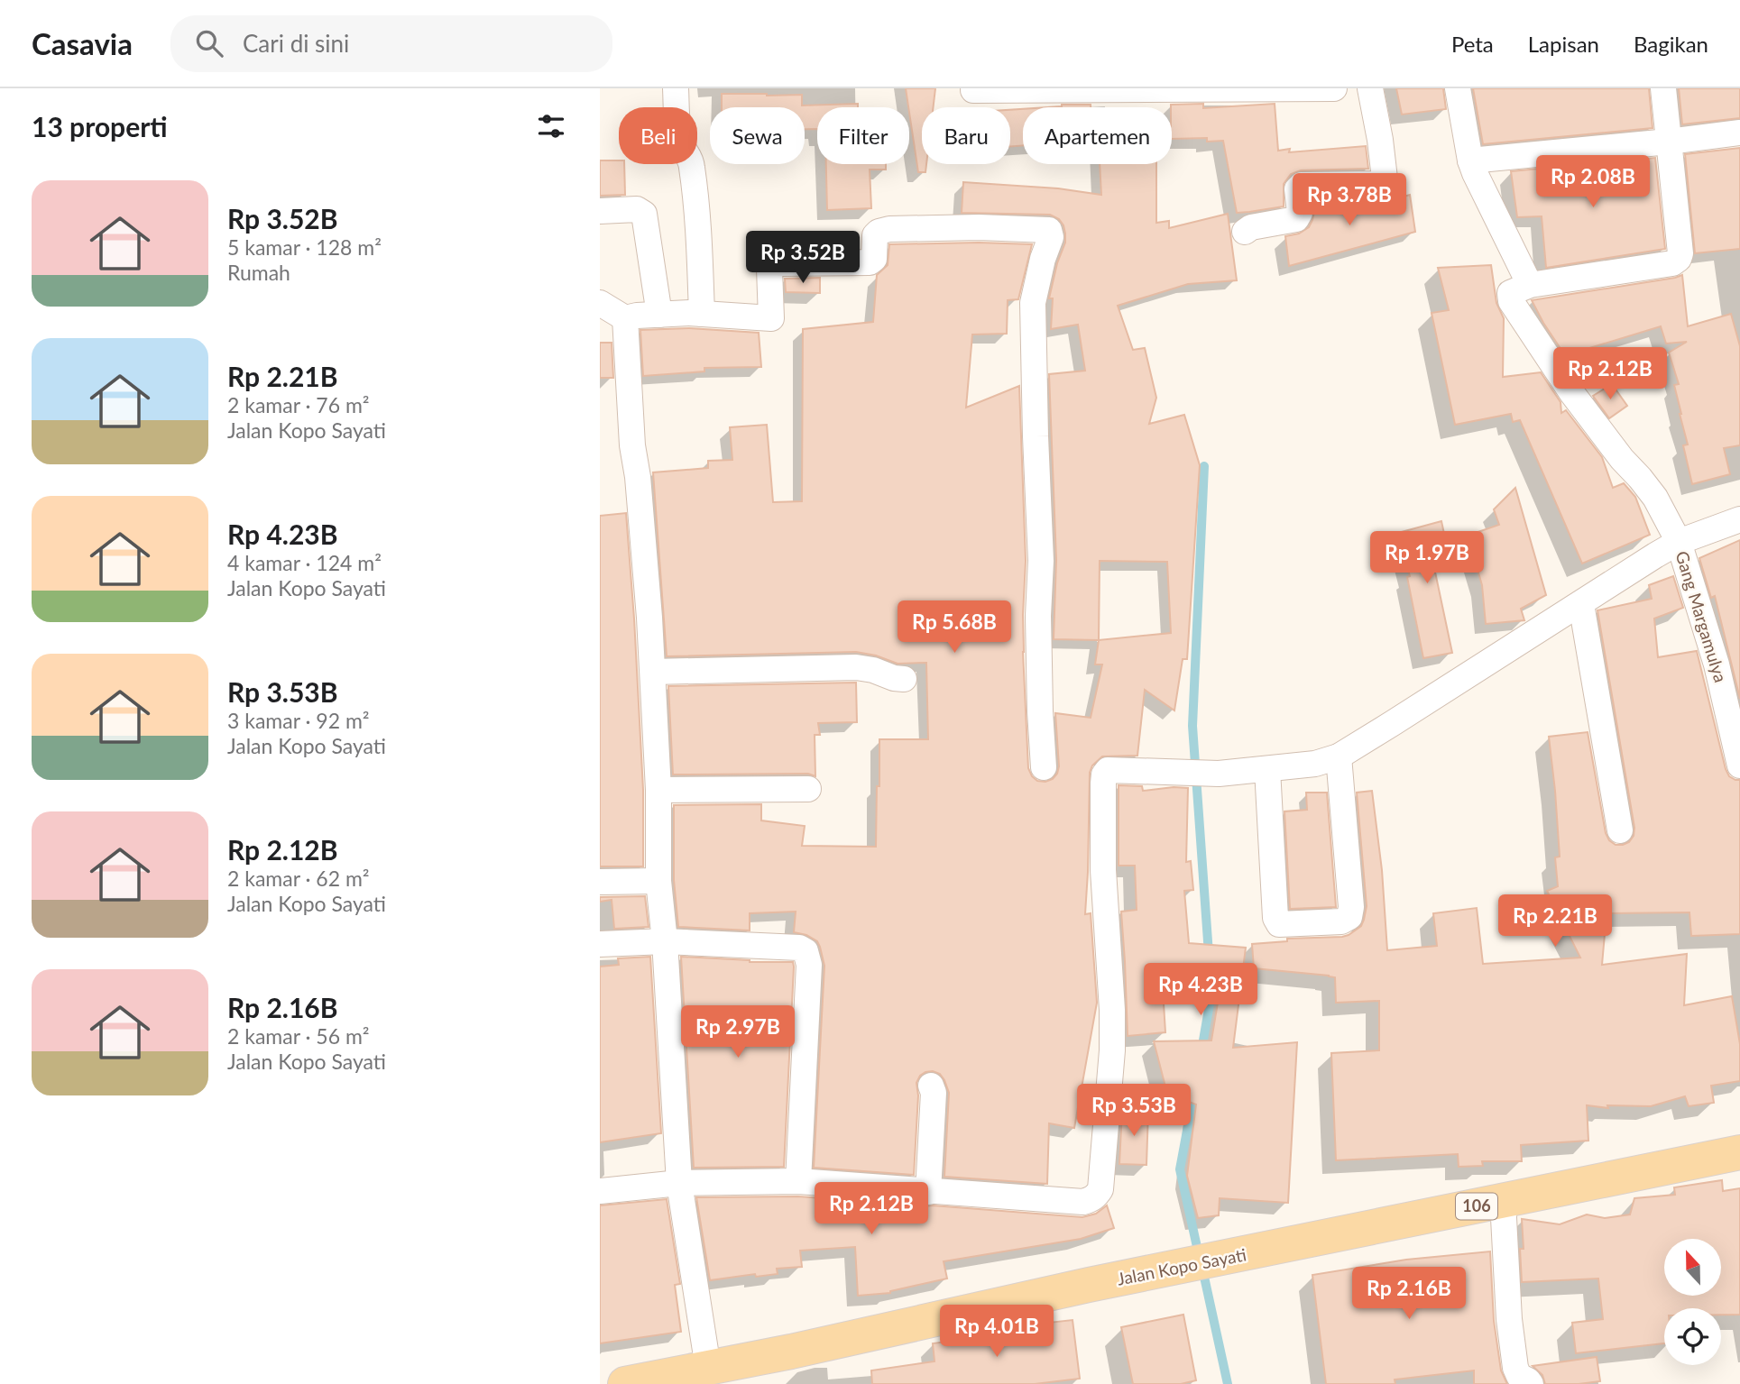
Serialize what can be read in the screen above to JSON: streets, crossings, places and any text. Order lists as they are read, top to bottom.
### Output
{
  "streets": {
    "main road": ["106", "Jalan Kopo Sayati"],
    "street": ["Gang Margamulya"]
  },
  "north": "top",
  "page": {
    "header": "Casavia",
    "search": "Cari di sini",
    "nav": ["Peta", "Lapisan", "Bagikan"],
    "heading": "13 properti",
    "chip": [
      "Beli",
      "Sewa",
      "Filter",
      "Baru",
      "Apartemen"
    ],
    "price": [
      "Rp 2.08B",
      "Rp 3.78B",
      "Rp 3.52B",
      "Rp 2.12B",
      "Rp 1.97B",
      "Rp 5.68B",
      "Rp 2.21B",
      "Rp 4.23B",
      "Rp 2.97B",
      "Rp 3.53B",
      "Rp 2.12B",
      "Rp 2.16B",
      "Rp 4.01B"
    ],
    "list": [
      {
        "name": "Rp 3.52B",
        "note": "5 kamar · 128 m² · Rumah"
      },
      {
        "name": "Rp 2.21B",
        "note": "2 kamar · 76 m² · Jalan Kopo Sayati"
      },
      {
        "name": "Rp 4.23B",
        "note": "4 kamar · 124 m² · Jalan Kopo Sayati"
      },
      {
        "name": "Rp 3.53B",
        "note": "3 kamar · 92 m² · Jalan Kopo Sayati"
      },
      {
        "name": "Rp 2.12B",
        "note": "2 kamar · 62 m² · Jalan Kopo Sayati"
      },
      {
        "name": "Rp 2.16B",
        "note": "2 kamar · 56 m² · Jalan Kopo Sayati"
      }
    ]
  }
}
